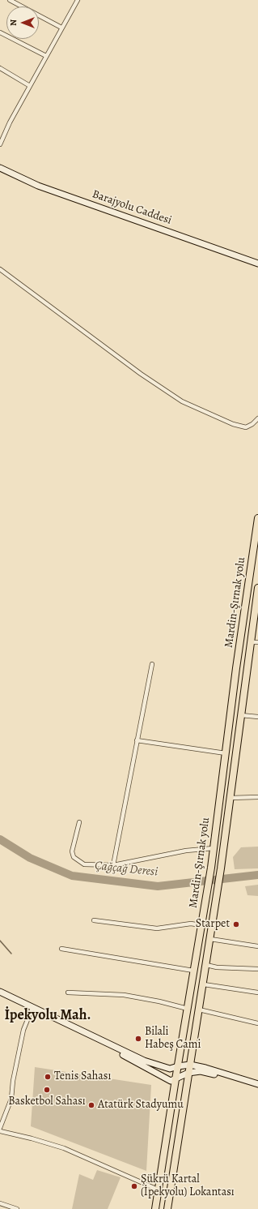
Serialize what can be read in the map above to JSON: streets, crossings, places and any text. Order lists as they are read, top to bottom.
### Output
{
  "streets": {
    "highway": ["Mardin-Şırnak yolu"],
    "main road": ["Barajyolu Caddesi"]
  },
  "districts": ["İpekyolu Mah."],
  "water": ["Çağçağ Deresi"],
  "places": [
    "Starpet",
    "Bilali Habeş Cami",
    "Tenis Sahası",
    "Basketbol Sahası",
    "Atatürk Stadyumu",
    "Şükrü Kartal (İpekyolu) Lokantası"
  ],
  "north": "left"
}
